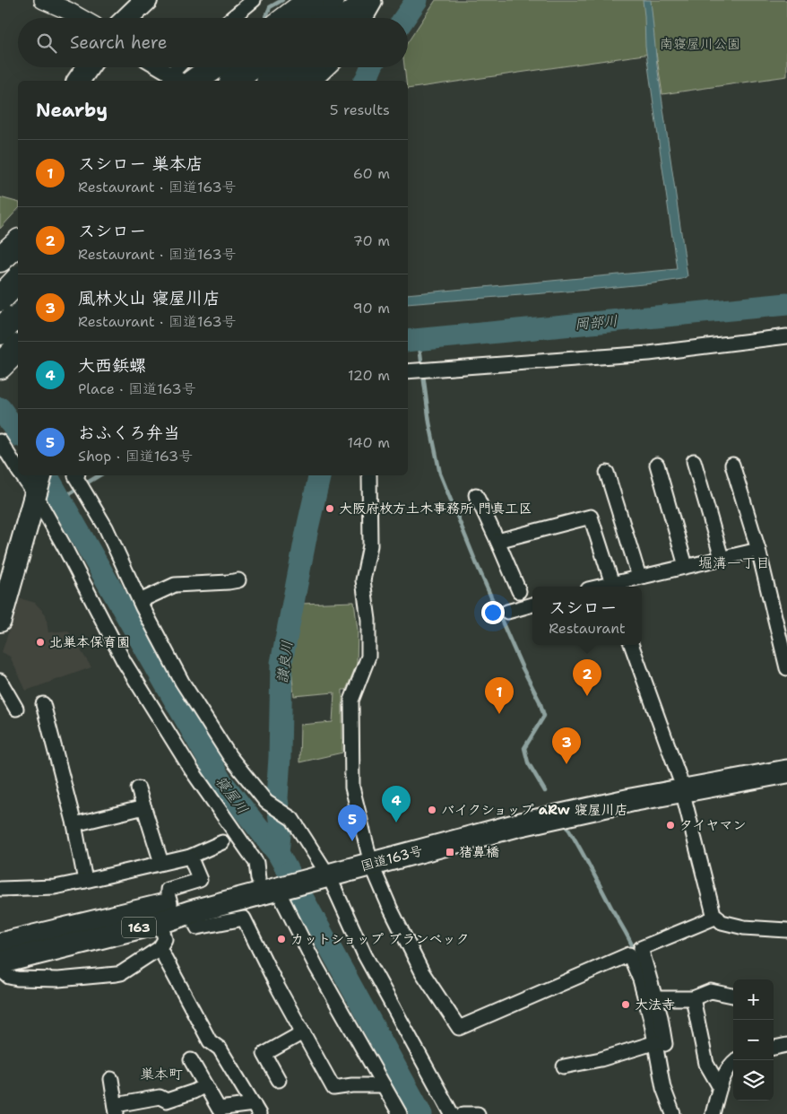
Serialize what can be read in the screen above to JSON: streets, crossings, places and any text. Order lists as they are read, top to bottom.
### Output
{
  "streets": {
    "highway": ["国道163号", "163"]
  },
  "districts": ["堀溝一丁目", "巣本町"],
  "water": ["岡部川", "讃良川", "寝屋川"],
  "parks": ["南寝屋川公園"],
  "places": {
    "other": [
      "大阪府枚方土木事務所 門真工区",
      "北巣本保育園",
      "バイクショップ aRw 寝屋川店",
      "タイヤマン",
      "カットショップ ブランベック",
      "大法寺"
    ],
    "transit": ["猪鼻橋"]
  },
  "page": {
    "search": "Search here",
    "heading": ["Nearby", "5 results"],
    "list": [
      {
        "mark": "1",
        "name": "スシロー 巣本店",
        "note": "Restaurant · 国道163号",
        "value": "60 m"
      },
      {
        "mark": "2",
        "name": "スシロー",
        "note": "Restaurant · 国道163号",
        "value": "70 m"
      },
      {
        "mark": "3",
        "name": "風林火山 寝屋川店",
        "note": "Restaurant · 国道163号",
        "value": "90 m"
      },
      {
        "mark": "4",
        "name": "大西鋲螺",
        "note": "Place · 国道163号",
        "value": "120 m"
      },
      {
        "mark": "5",
        "name": "おふくろ弁当",
        "note": "Shop · 国道163号",
        "value": "140 m"
      }
    ],
    "popup": ["スシロー", "Restaurant"],
    "pins": [
      "2",
      "1",
      "3",
      "4",
      "5"
    ],
    "map_buttons": ["+", "−"]
  }
}
